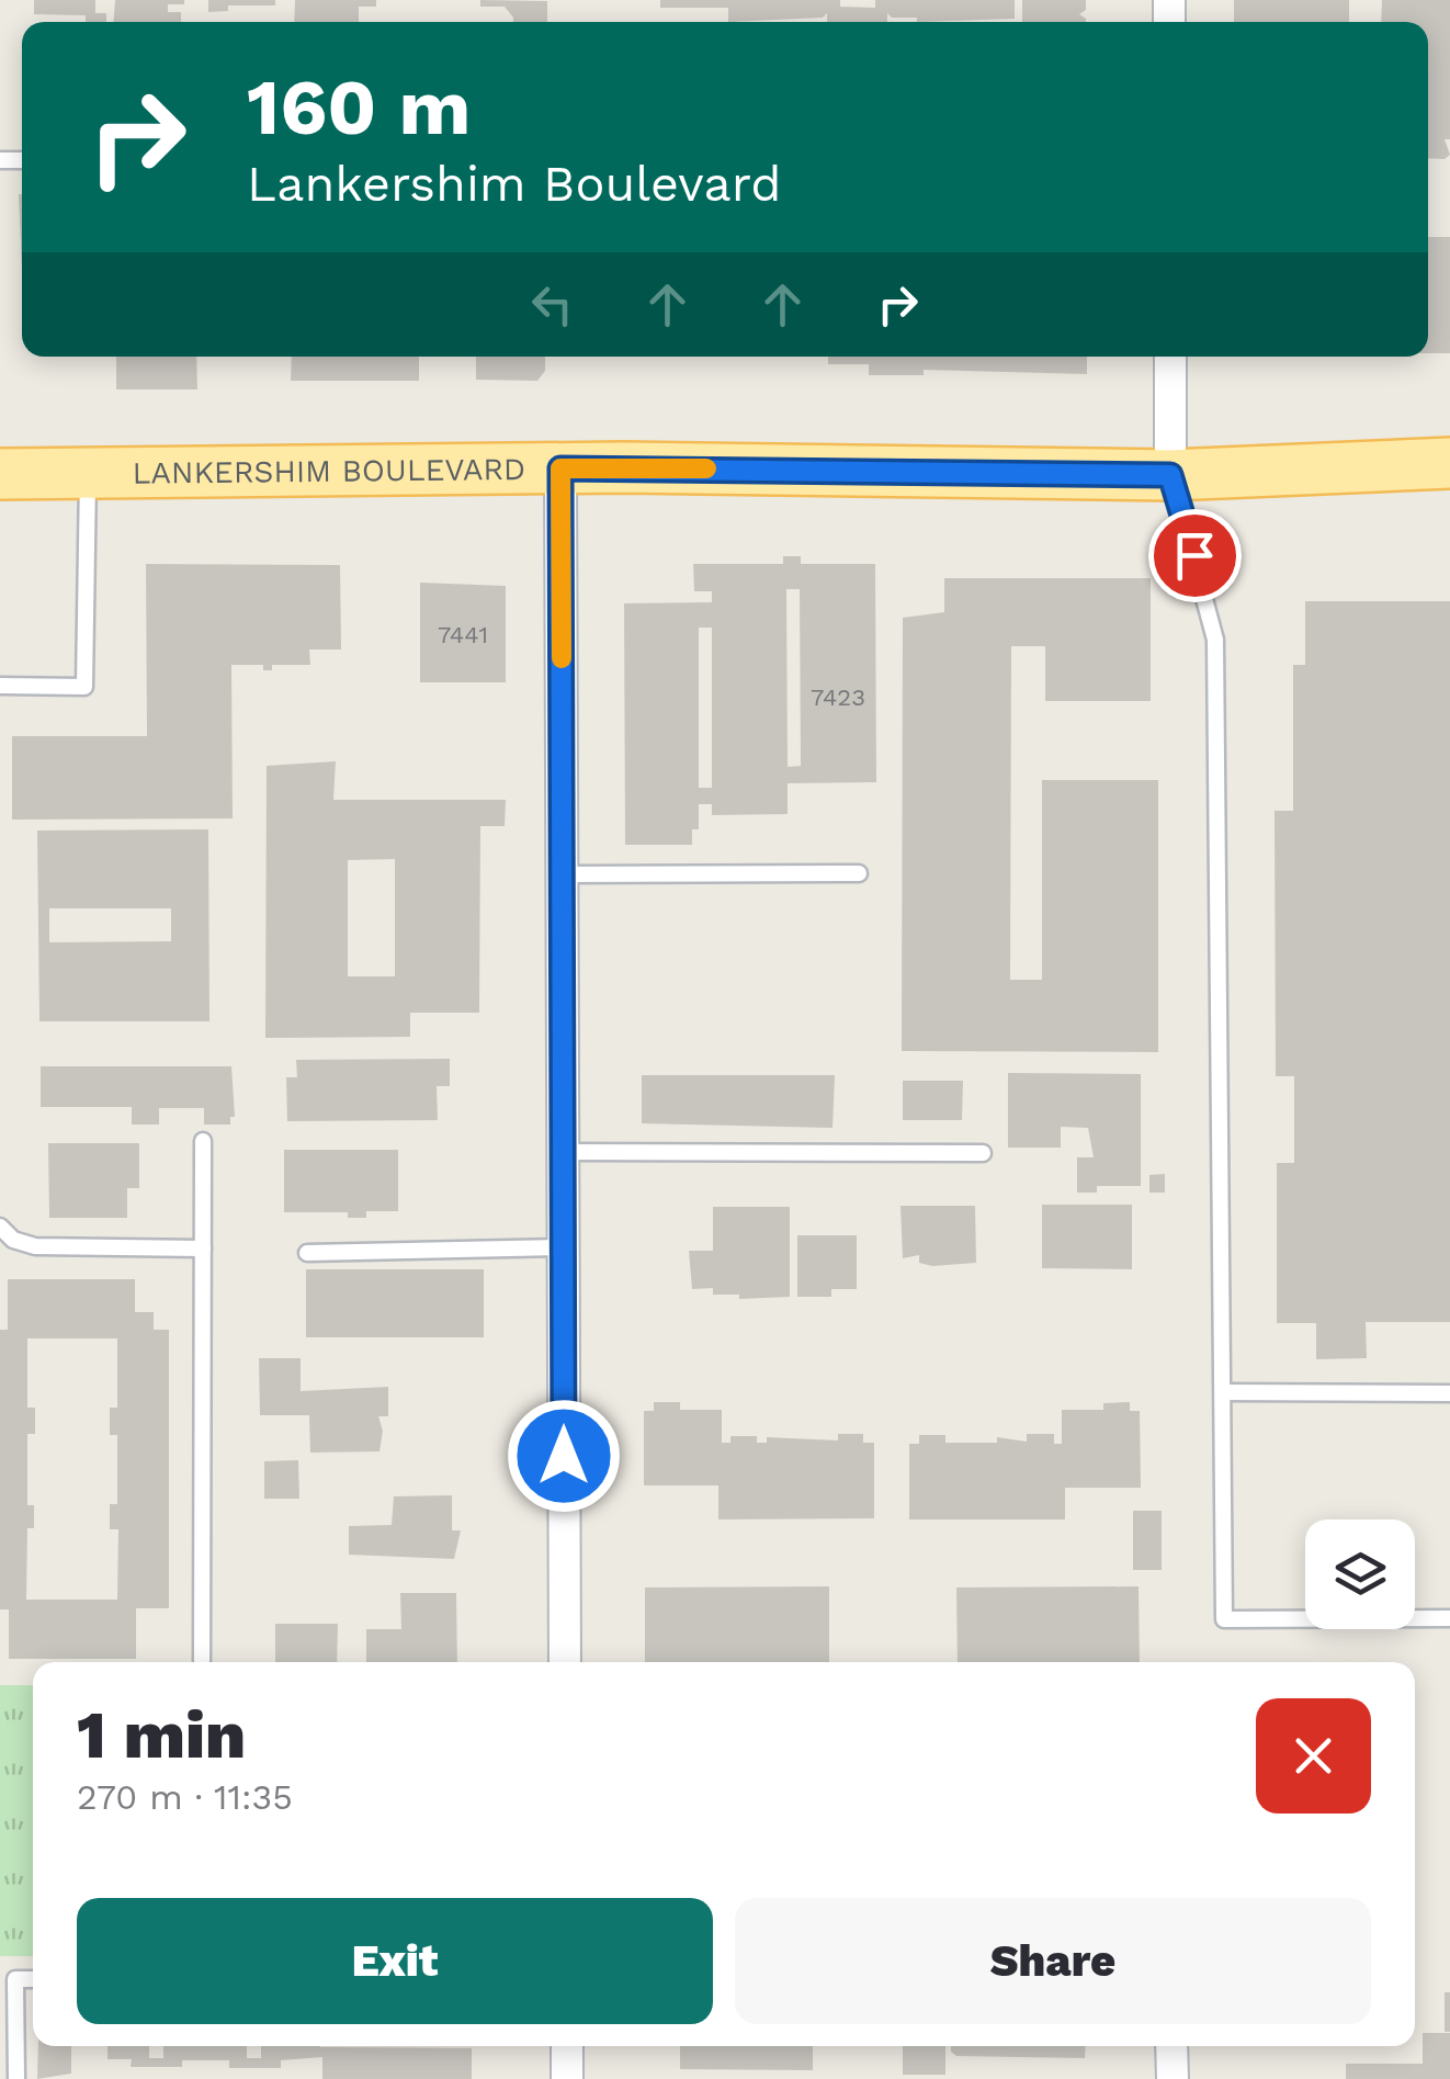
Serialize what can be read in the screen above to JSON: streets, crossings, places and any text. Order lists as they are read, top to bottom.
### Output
{
  "streets": {
    "main road": ["LANKERSHIM BOULEVARD"]
  },
  "house_numbers": ["7441", "7423"],
  "page": {
    "turn": ["160 m", "Lankershim Boulevard"],
    "heading": ["1 min", "270 m · 11:35"],
    "buttons": ["Exit", "Share"]
  }
}
